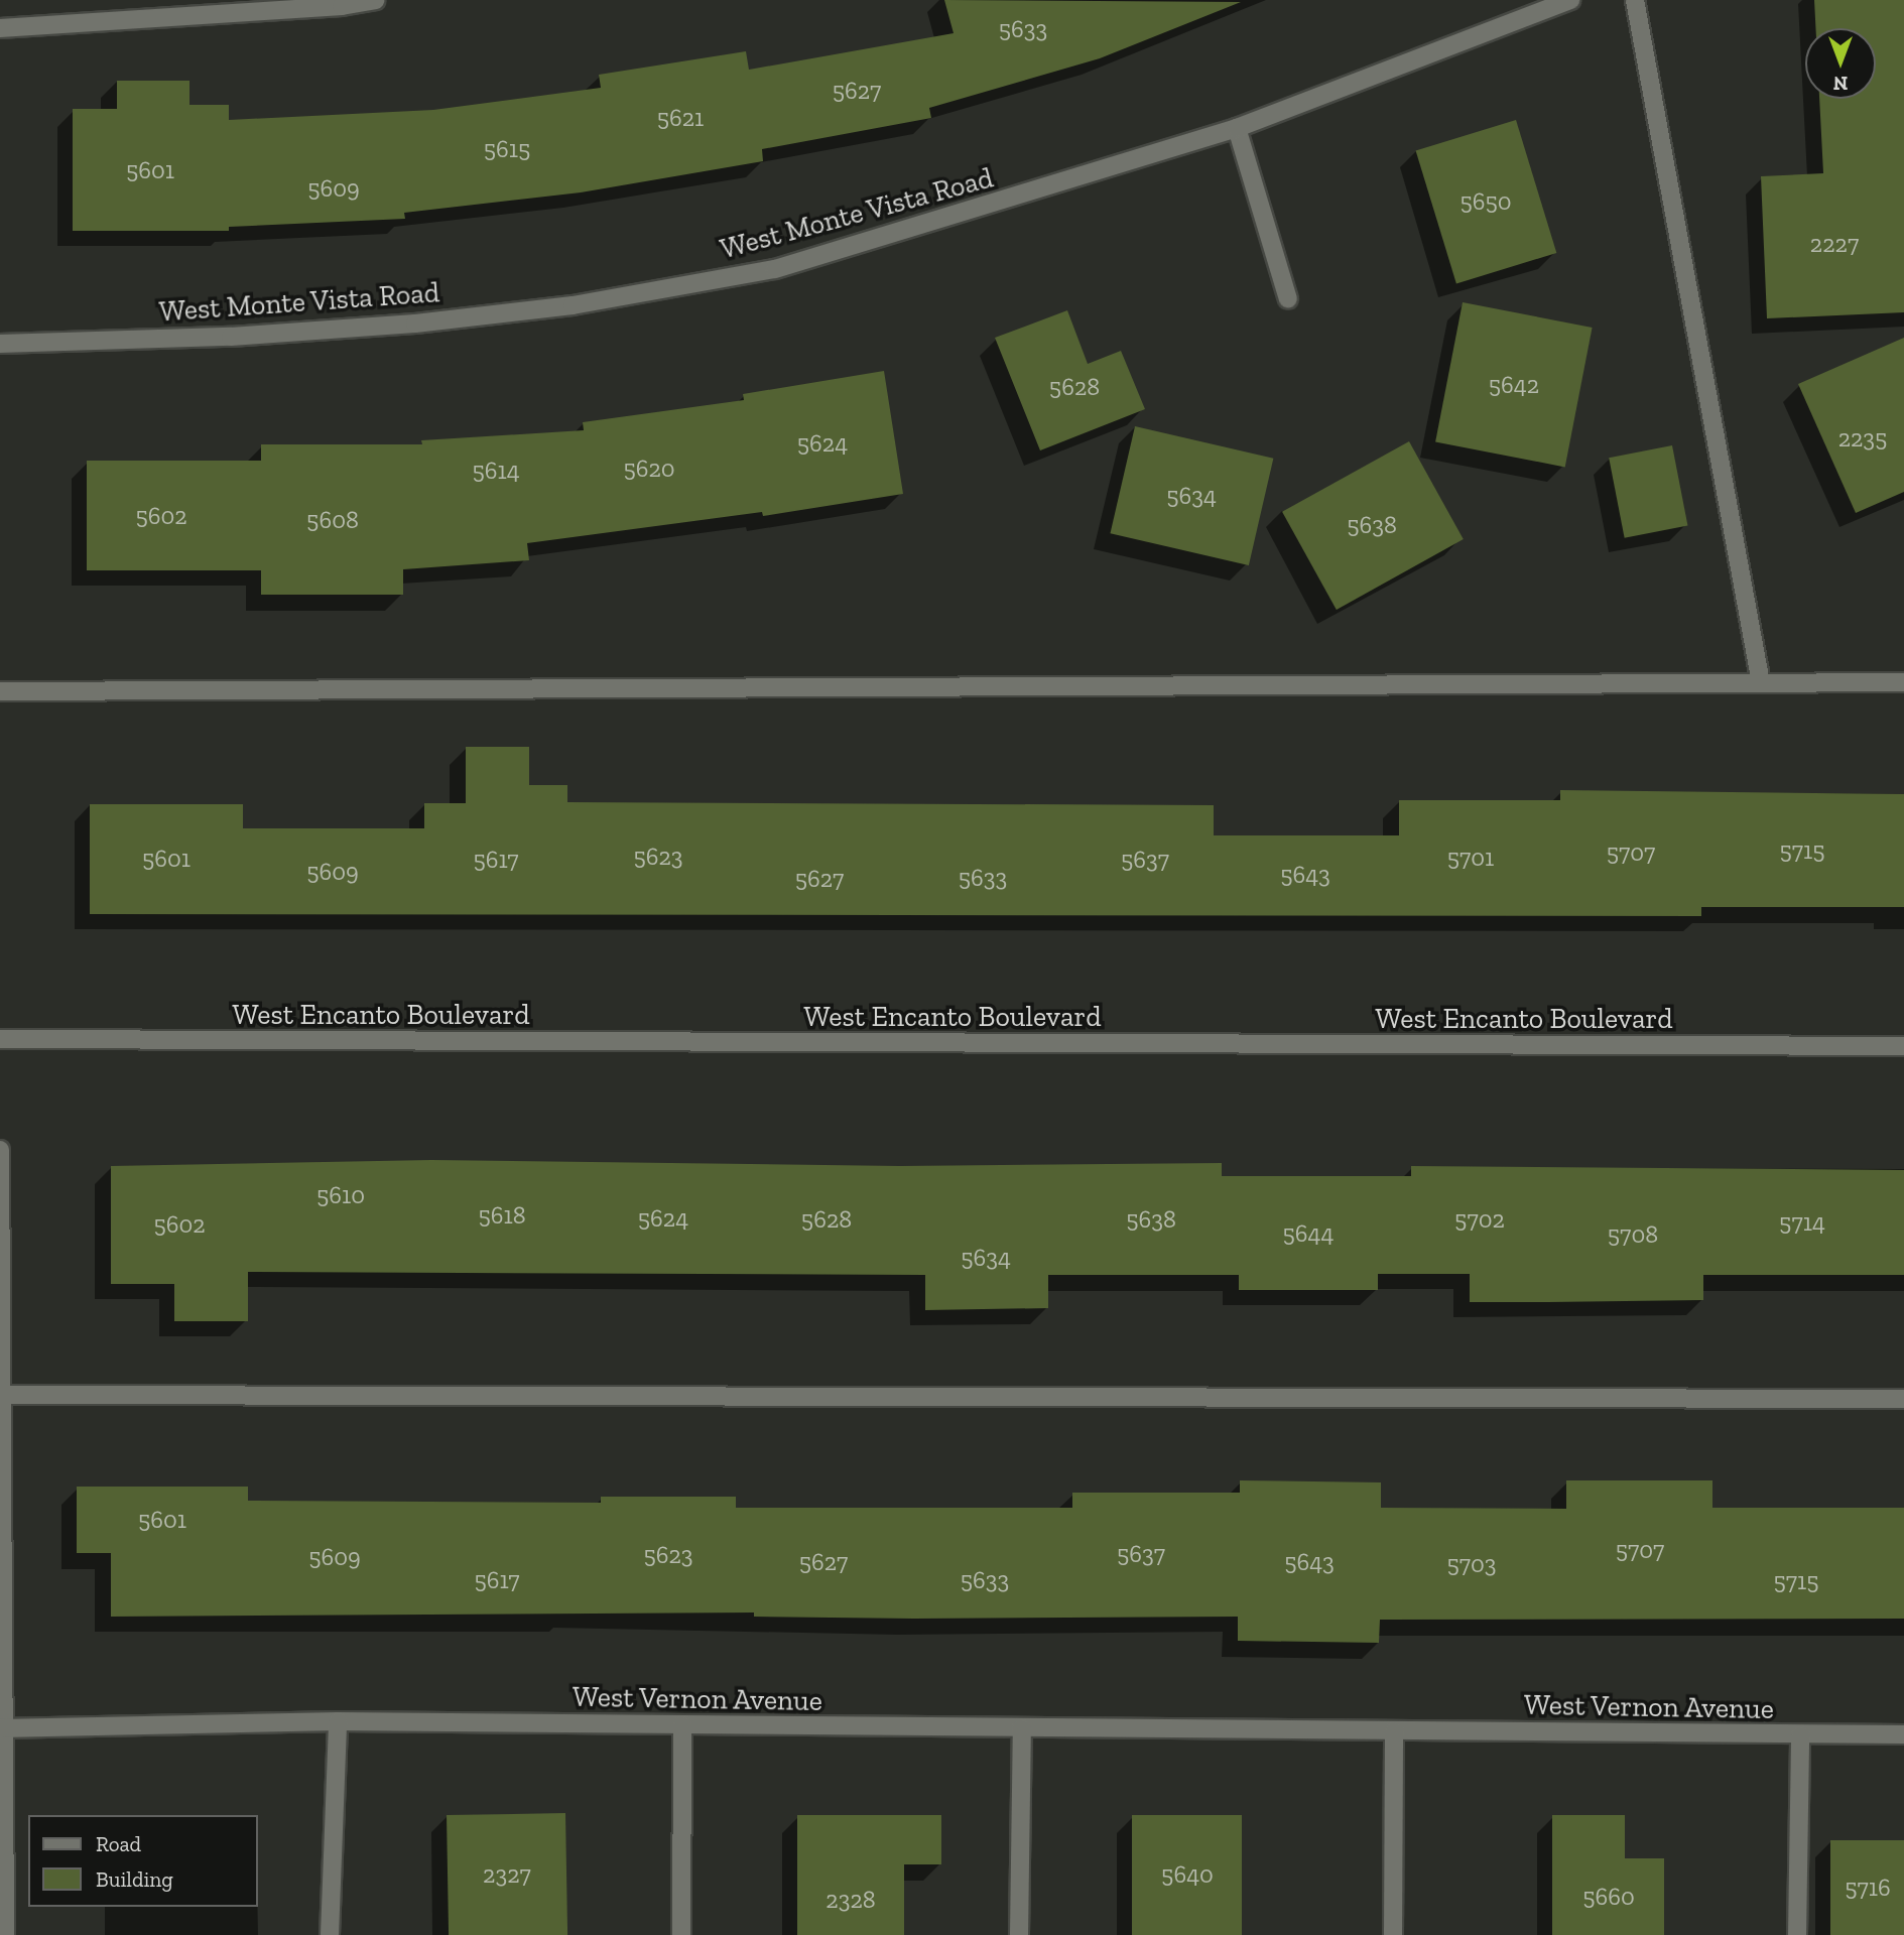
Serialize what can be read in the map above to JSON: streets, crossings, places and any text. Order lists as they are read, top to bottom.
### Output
{
  "streets": {
    "street": ["West Monte Vista Road", "West Encanto Boulevard", "West Vernon Avenue"]
  },
  "house_numbers": [
    "5633",
    "5627",
    "5621",
    "5615",
    "5601",
    "5609",
    "5650",
    "2227",
    "5642",
    "5628",
    "2235",
    "5624",
    "5620",
    "5614",
    "5634",
    "5602",
    "5608",
    "5638",
    "5715",
    "5707",
    "5623",
    "5701",
    "5601",
    "5617",
    "5637",
    "5609",
    "5643",
    "5633",
    "5627",
    "5610",
    "5618",
    "5624",
    "5628",
    "5638",
    "5702",
    "5714",
    "5602",
    "5644",
    "5708",
    "5634",
    "5601",
    "5707",
    "5637",
    "5623",
    "5609",
    "5627",
    "5643",
    "5703",
    "5617",
    "5633",
    "5715",
    "2327",
    "5640",
    "5716",
    "5660",
    "2328"
  ],
  "legend": ["Road", "Building"],
  "north": "bottom"
}
